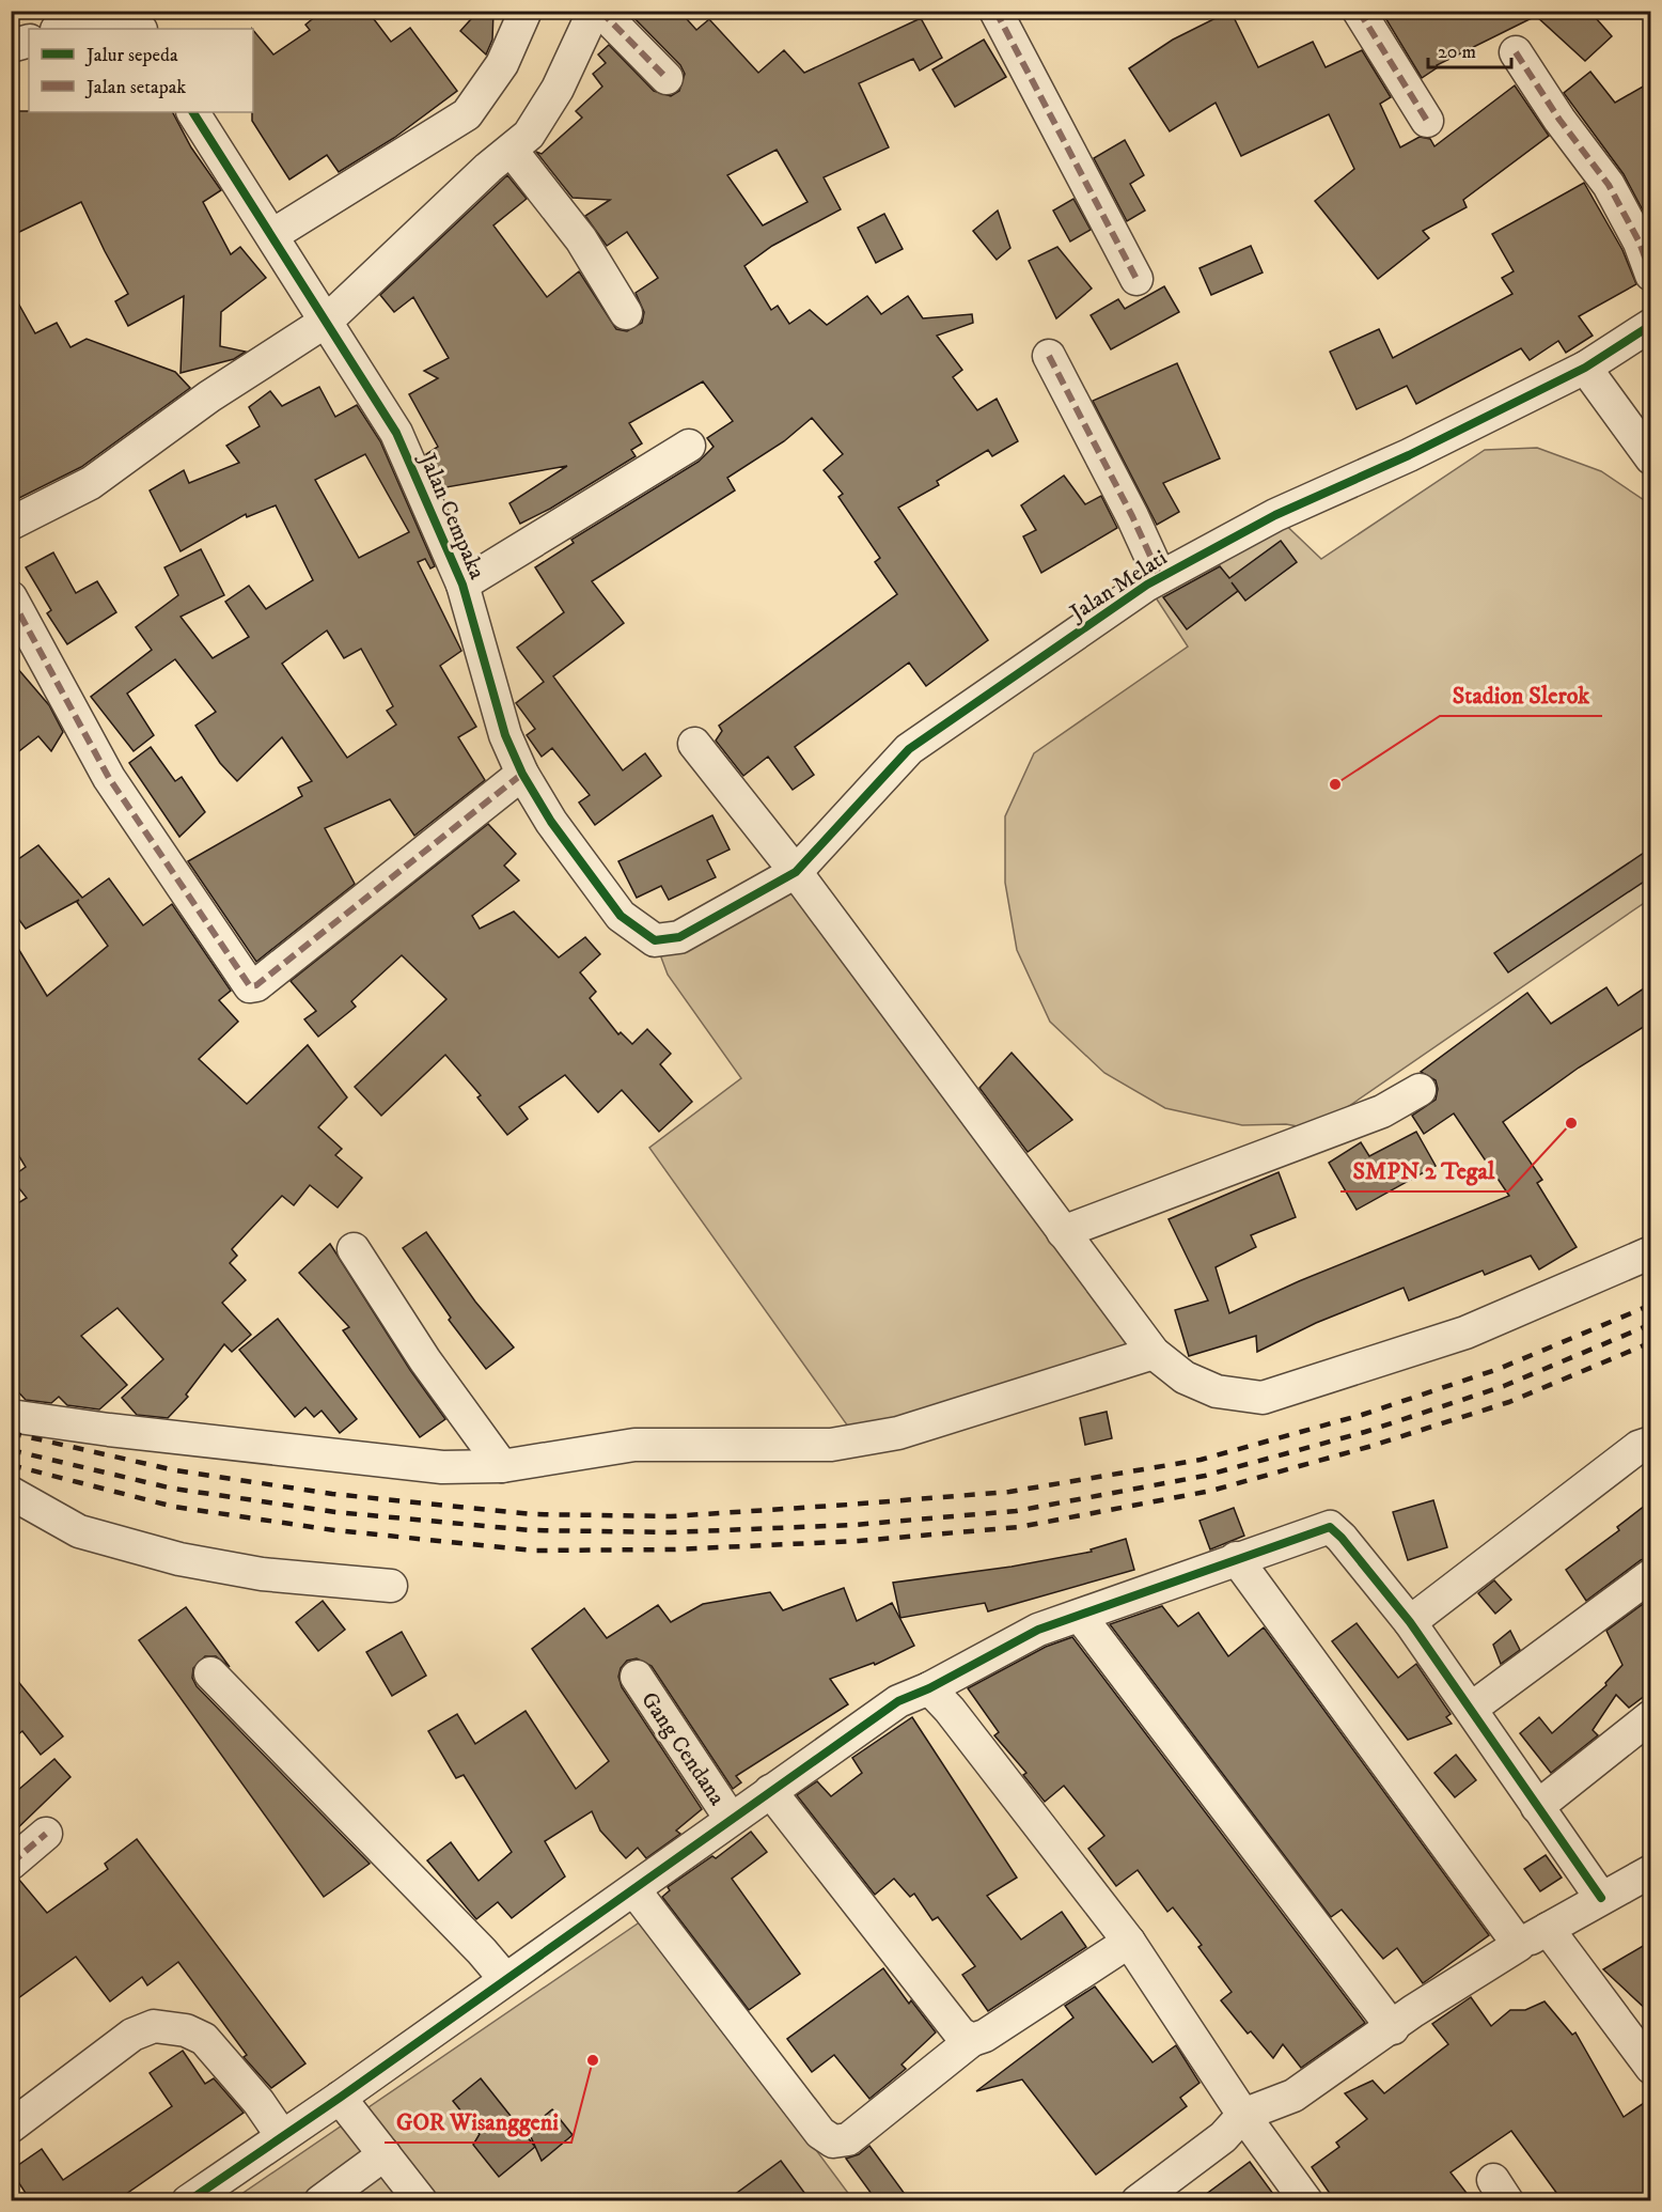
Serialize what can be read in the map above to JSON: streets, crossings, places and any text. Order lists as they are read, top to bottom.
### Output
{
  "streets": {
    "street": ["Jalan Cempaka", "Jalan Melati", "Gang Cendana"]
  },
  "crossings": [
    ["Jalan Cempaka", "Jalan Melati"]
  ],
  "places": ["Stadion Slerok", "SMPN 2 Tegal", "GOR Wisanggeni"],
  "legend": ["Jalur sepeda", "Jalan setapak"],
  "scale_bar": "20 m"
}
